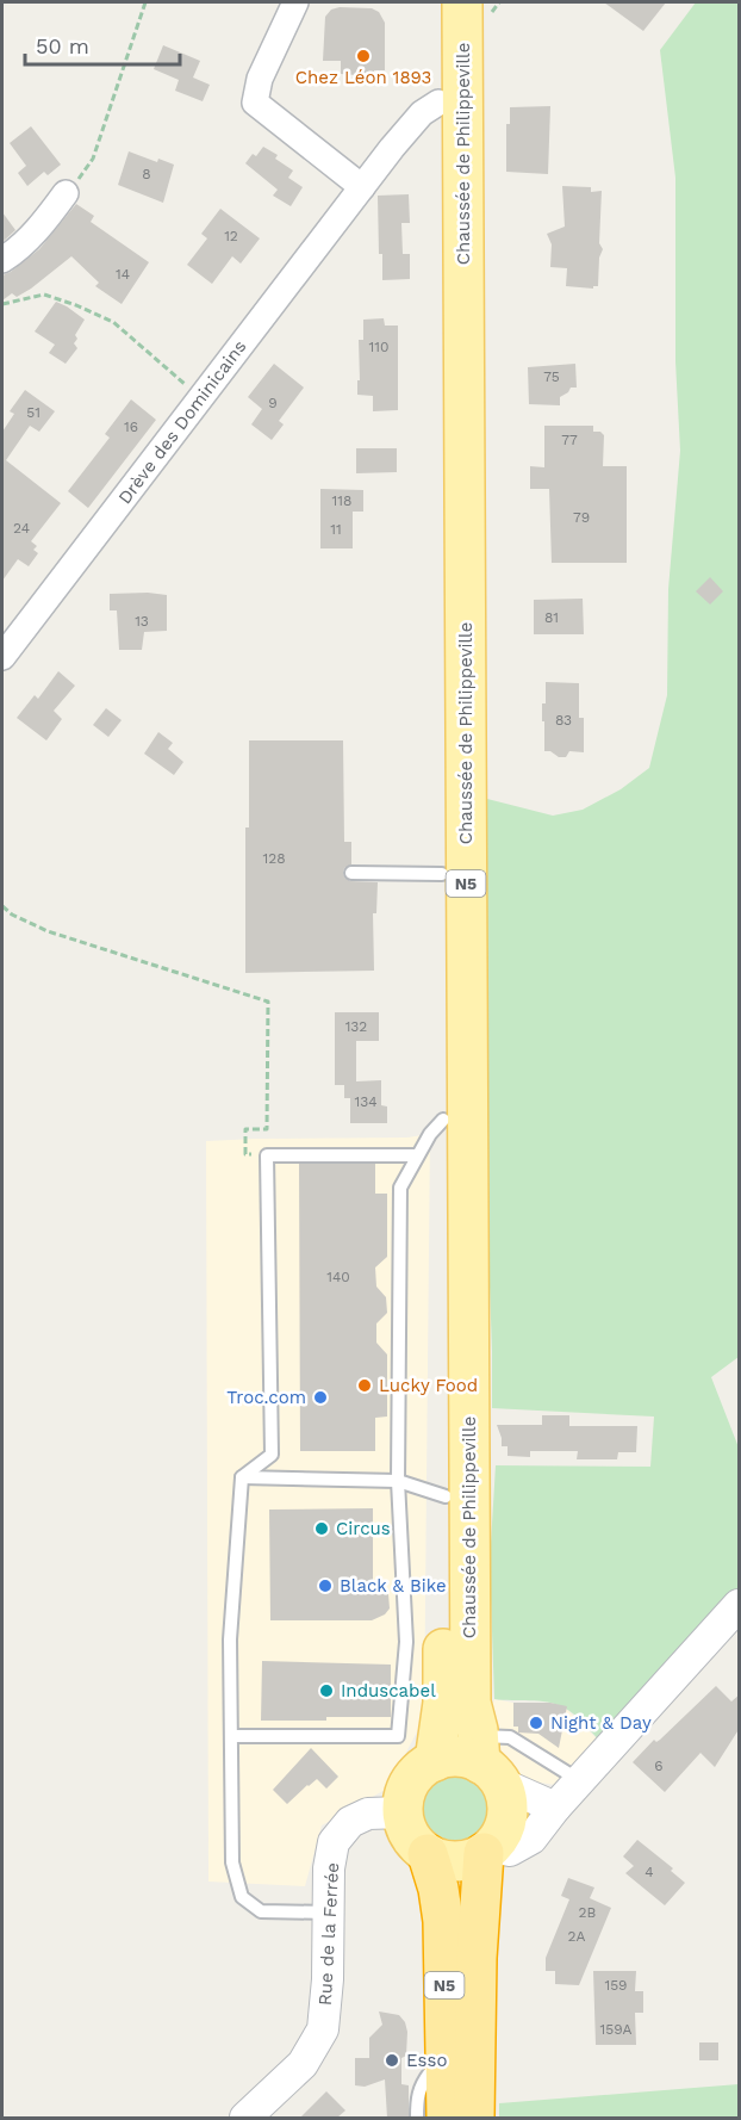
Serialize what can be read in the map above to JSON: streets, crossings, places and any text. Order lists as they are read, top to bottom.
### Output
{
  "streets": {
    "highway": ["N5"],
    "main road": ["Chaussée de Philippeville"],
    "street": ["Drève des Dominicains", "Rue de la Ferrée"]
  },
  "crossings": [
    ["Chaussée de Philippeville", "Drève des Dominicains"],
    ["Chaussée de Philippeville", "N5"],
    ["Chaussée de Philippeville", "Rue de la Ferrée"],
    ["N5", "Rue de la Ferrée"]
  ],
  "places": [
    "Chez Léon 1893",
    "Lucky Food",
    "Troc.com",
    "Circus",
    "Black & Bike",
    "Induscabel",
    "Night & Day",
    "Esso"
  ],
  "house_numbers": [
    "8",
    "12",
    "14",
    "110",
    "75",
    "9",
    "51",
    "16",
    "77",
    "118",
    "79",
    "24",
    "11",
    "81",
    "13",
    "83",
    "128",
    "132",
    "134",
    "140",
    "6",
    "4",
    "2B",
    "2A",
    "159",
    "159A"
  ],
  "scale_bar": "50 m"
}
